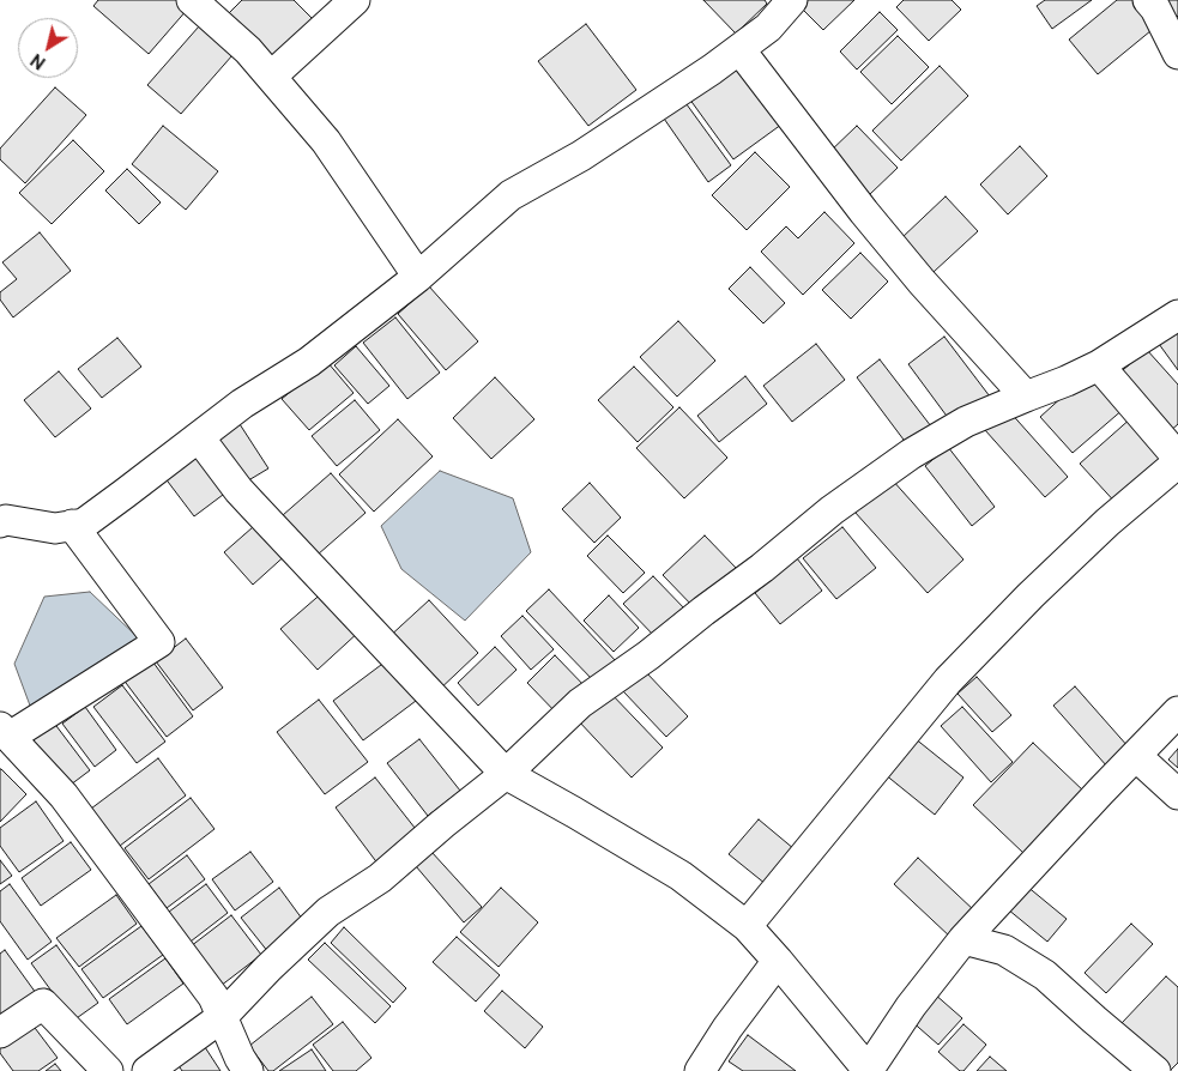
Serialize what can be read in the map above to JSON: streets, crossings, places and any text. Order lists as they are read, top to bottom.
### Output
{
  "north": "bottom left"
}
